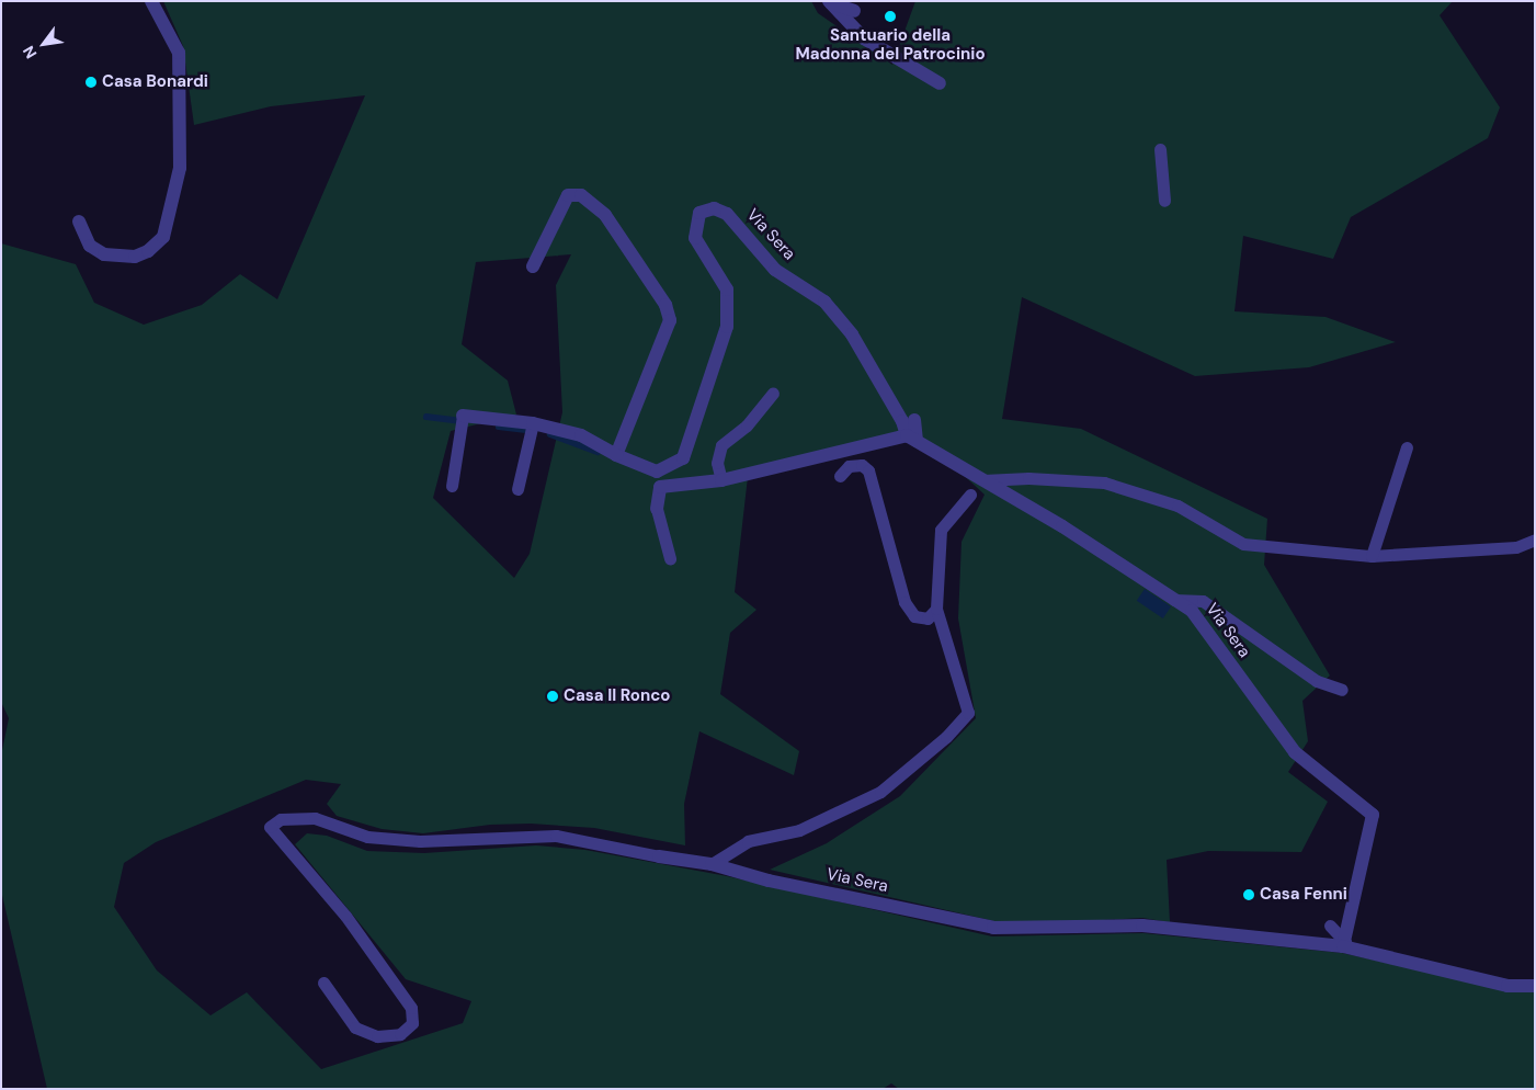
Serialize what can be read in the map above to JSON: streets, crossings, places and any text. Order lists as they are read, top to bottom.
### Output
{
  "streets": {
    "street": ["Via Sera"]
  },
  "places": [
    "Santuario della Madonna del Patrocinio",
    "Casa Bonardi",
    "Casa Il Ronco",
    "Casa Fenni"
  ],
  "north": "bottom left"
}
